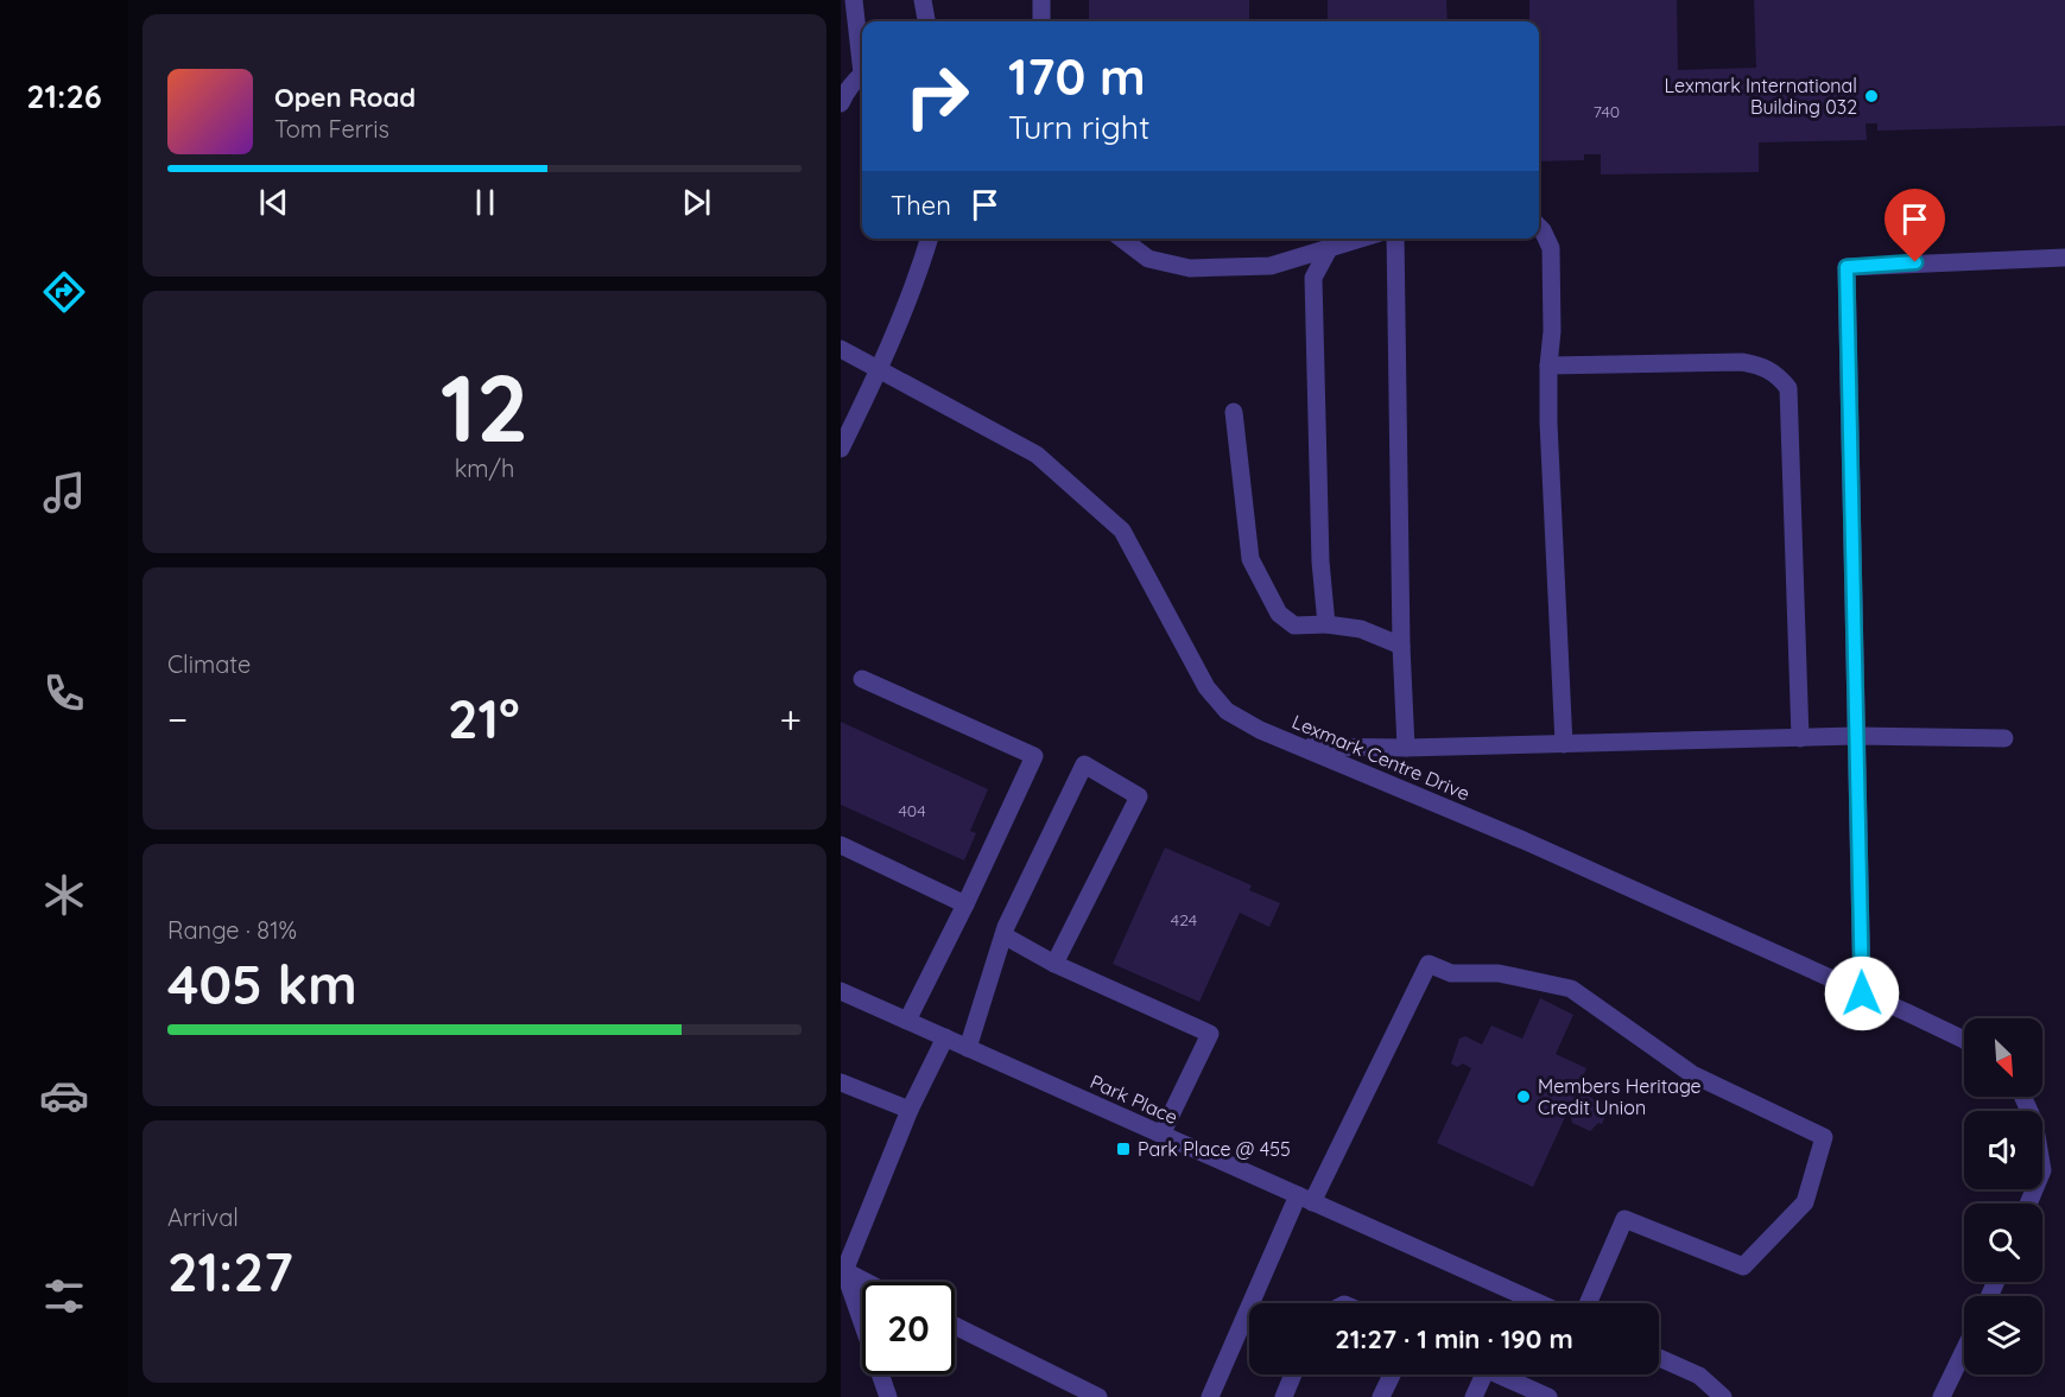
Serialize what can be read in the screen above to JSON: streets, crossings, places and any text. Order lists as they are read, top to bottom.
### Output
{
  "streets": {
    "street": ["Lexmark Centre Drive", "Park Place"]
  },
  "places": {
    "other": ["Lexmark International Building 032", "Members Heritage Credit Union"],
    "transit": ["Park Place @ 455"]
  },
  "house_numbers": ["740", "404", "424"],
  "north": "bottom right",
  "page": {
    "tabs": "21:26",
    "turn": ["170 m", "Turn right"],
    "song": ["Open Road", "Tom Ferris"],
    "then": "Then",
    "tile": [
      ["12", "km/h"],
      "Climate",
      ["Range · 81%", "405 km"],
      ["Arrival", "21:27"]
    ],
    "heat": ["−", "21°", "+"],
    "limit": "20",
    "trip": "21:27 · 1 min · 190 m"
  }
}
